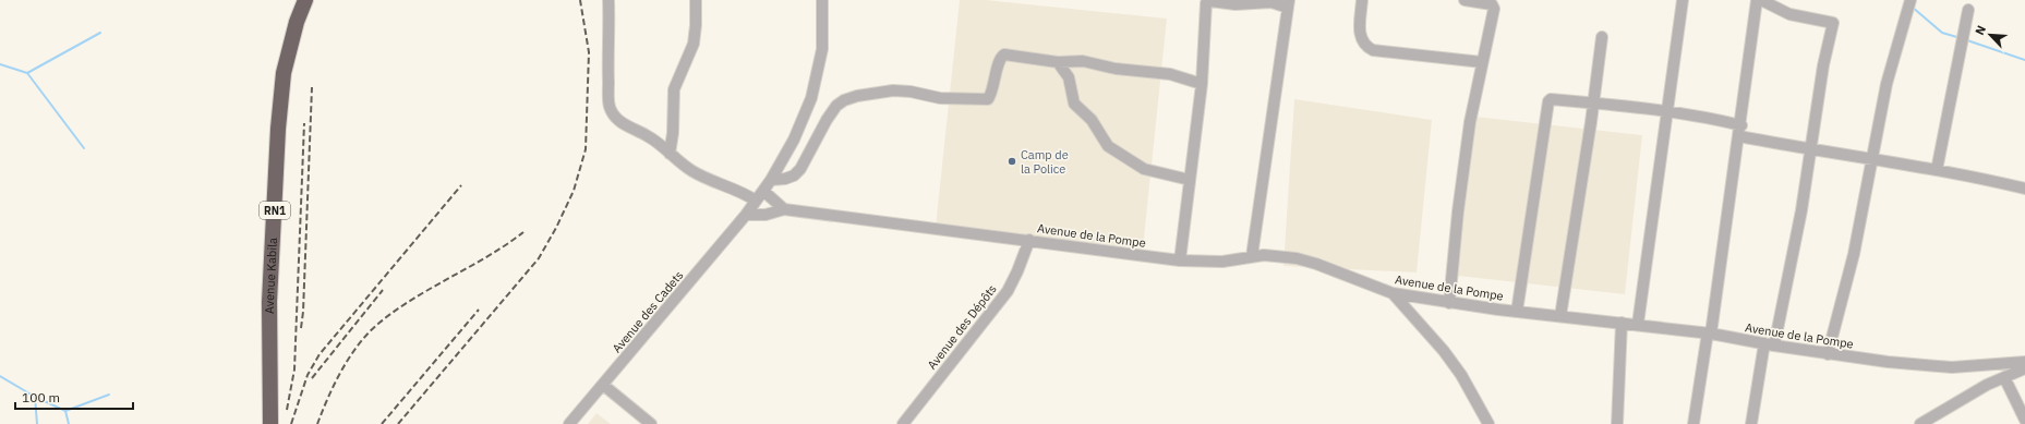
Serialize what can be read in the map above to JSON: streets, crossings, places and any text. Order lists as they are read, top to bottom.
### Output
{
  "streets": {
    "highway": ["RN1", "Avenue Kabila"],
    "street": ["Avenue de la Pompe", "Avenue des Cadets", "Avenue des Dépôts"]
  },
  "crossings": [
    ["Avenue de la Pompe", "Avenue des Cadets"],
    ["Avenue de la Pompe", "Avenue des Dépôts"]
  ],
  "places": ["Camp de la Police"],
  "scale_bar": "100 m",
  "north": "top left"
}
